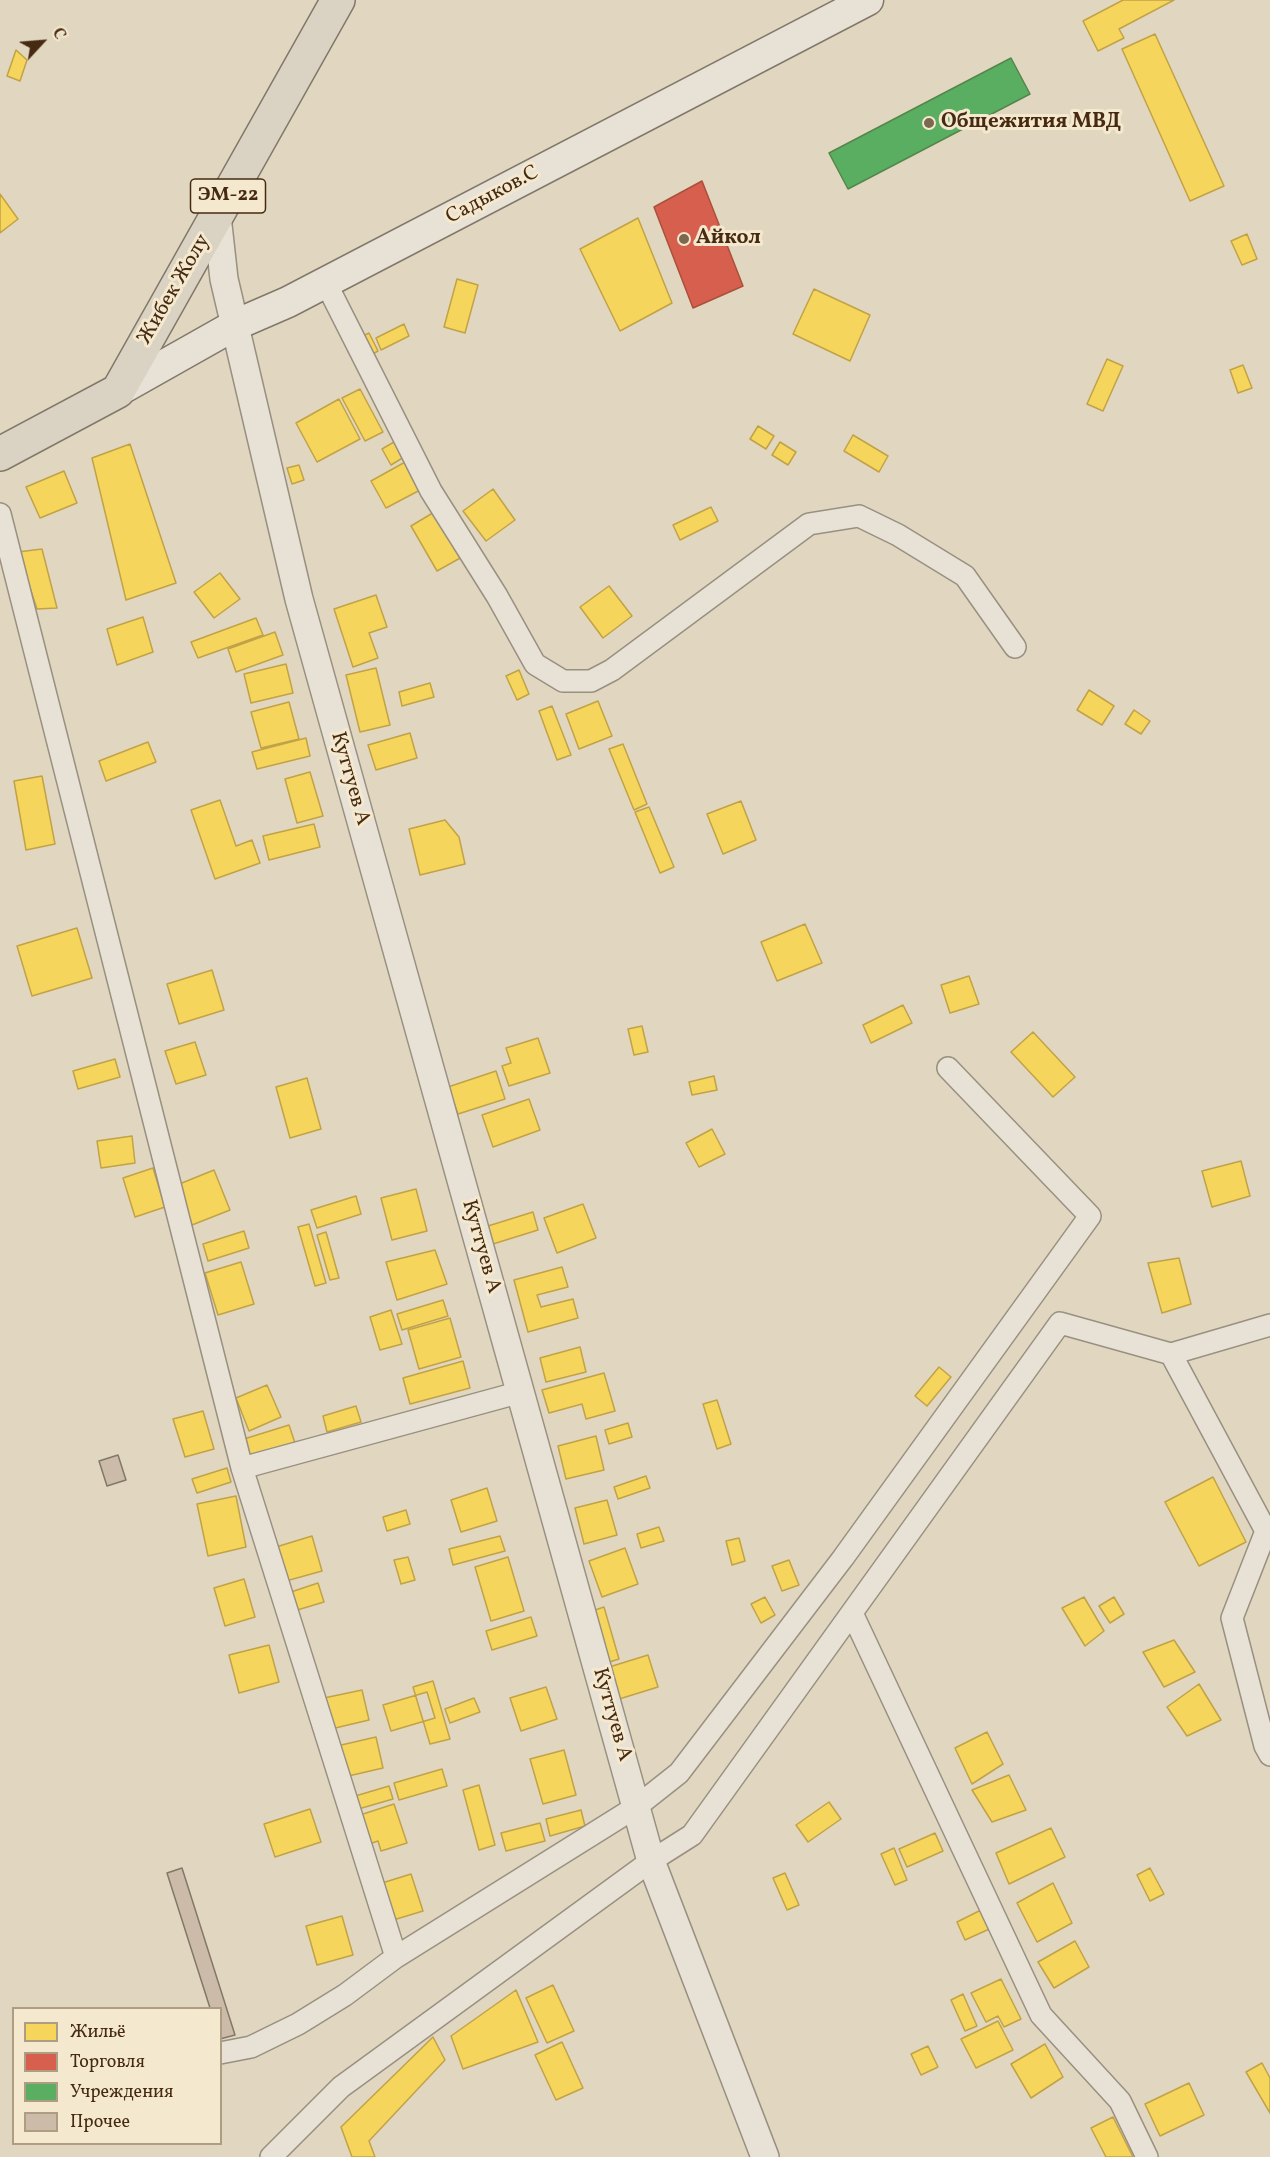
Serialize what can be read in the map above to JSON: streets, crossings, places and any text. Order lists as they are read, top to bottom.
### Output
{
  "streets": {
    "main road": ["ЭМ-22", "Садыков.С", "Жибек Жолу"],
    "street": ["Куттуев А"]
  },
  "crossings": [
    ["Садыков.С", "Жибек Жолу"],
    ["Садыков.С", "Куттуев А"],
    ["Жибек Жолу", "Куттуев А"]
  ],
  "places": ["Общежития МВД", "Айкол"],
  "legend": [
    "Жильё",
    "Торговля",
    "Учреждения",
    "Прочее"
  ],
  "north": "top right"
}
